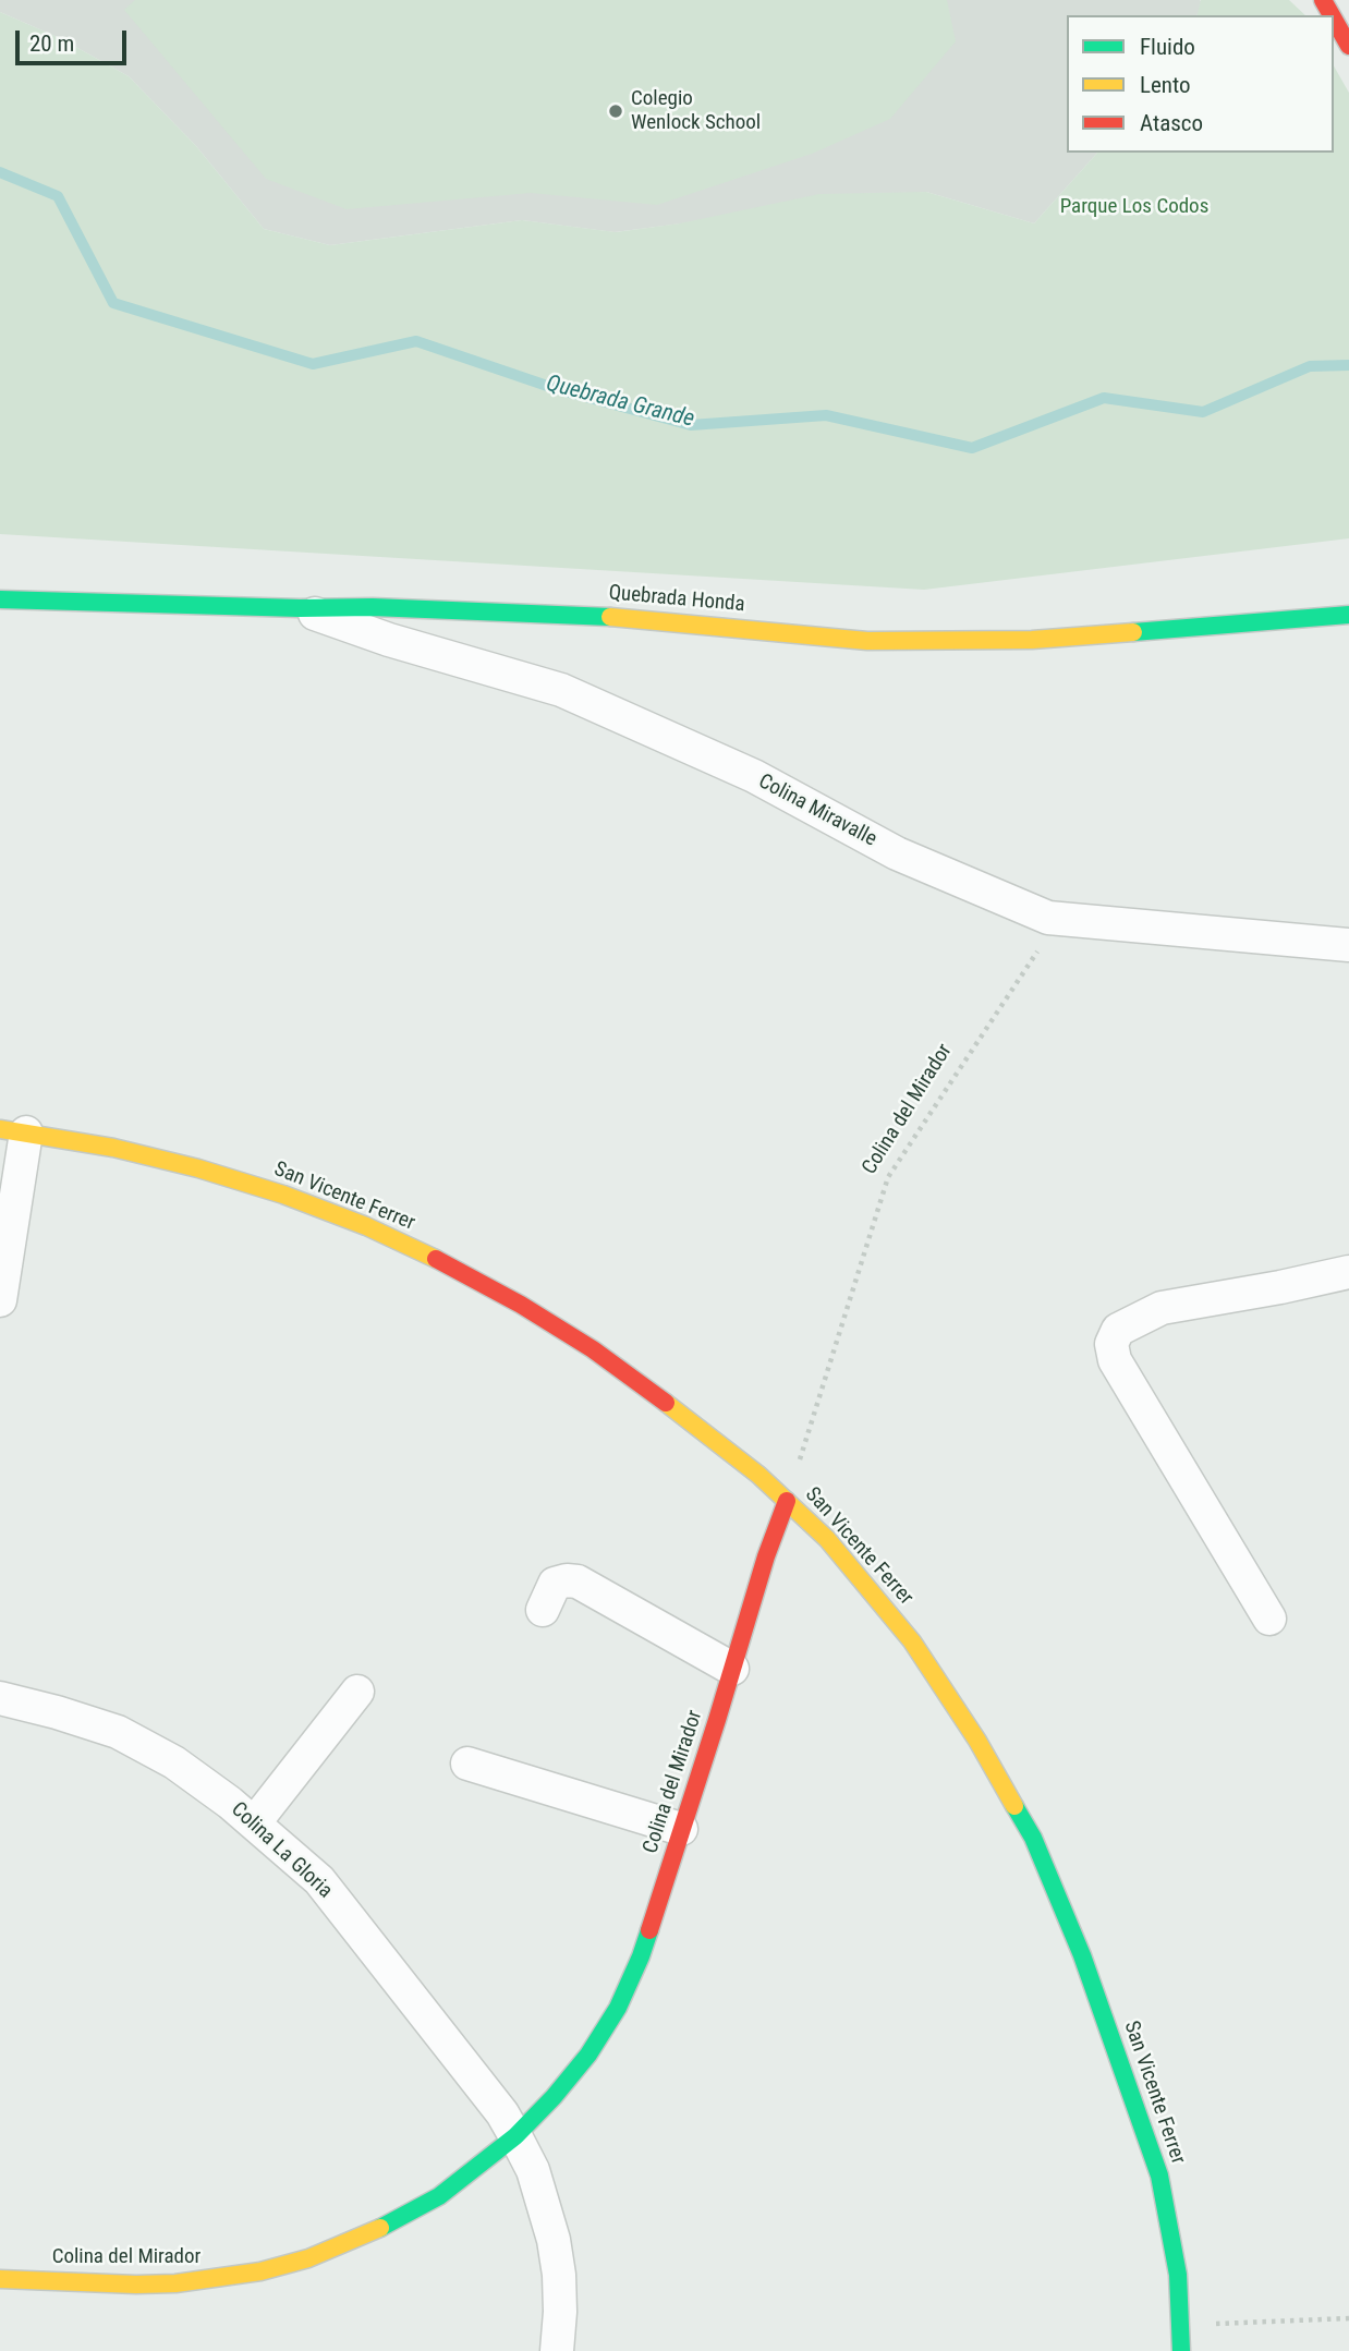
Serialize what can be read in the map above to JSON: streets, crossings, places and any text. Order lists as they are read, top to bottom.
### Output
{
  "streets": {
    "street": [
      "Quebrada Honda",
      "Colina Miravalle",
      "Colina del Mirador",
      "San Vicente Ferrer",
      "Colina La Gloria"
    ]
  },
  "crossings": [
    ["Quebrada Honda", "Colina Miravalle"],
    ["Colina Miravalle", "Colina del Mirador"],
    ["Colina del Mirador", "San Vicente Ferrer"],
    ["Colina del Mirador", "Colina La Gloria"]
  ],
  "water": ["Quebrada Grande"],
  "parks": ["Parque Los Codos"],
  "places": ["Colegio Wenlock School"],
  "legend": ["Fluido", "Lento", "Atasco"],
  "scale_bar": "20 m"
}
